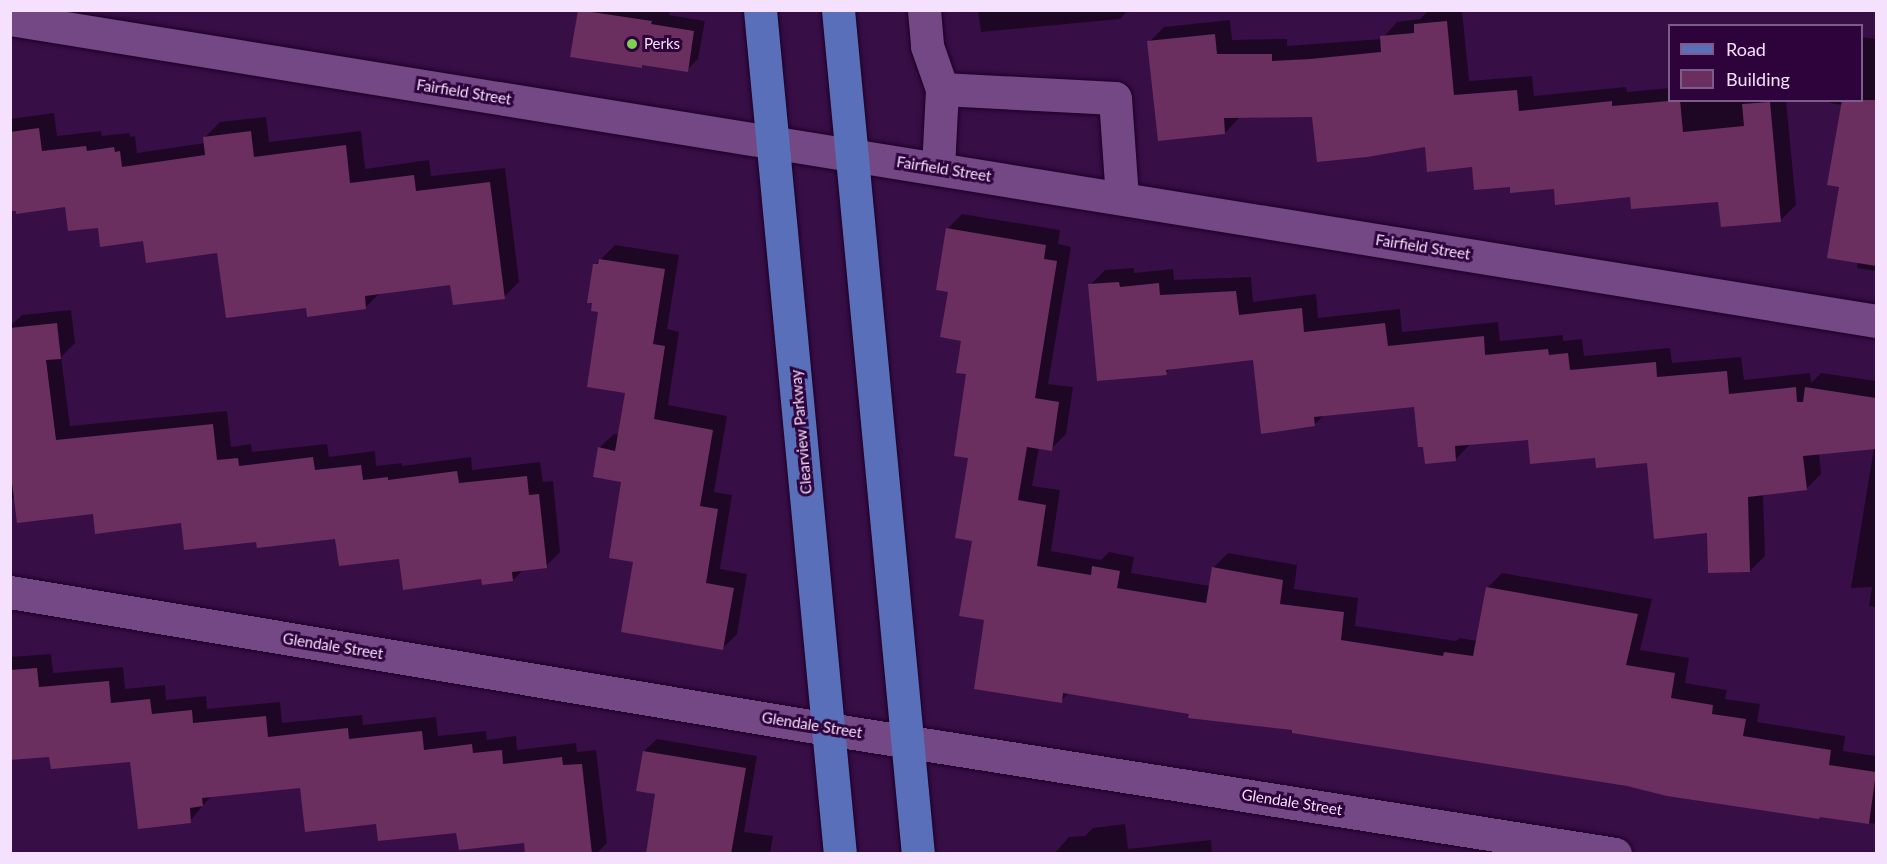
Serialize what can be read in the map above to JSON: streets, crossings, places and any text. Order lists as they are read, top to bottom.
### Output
{
  "streets": {
    "main road": ["Clearview Parkway"],
    "street": ["Fairfield Street", "Glendale Street"]
  },
  "crossings": [
    ["Fairfield Street", "Clearview Parkway"],
    ["Clearview Parkway", "Glendale Street"]
  ],
  "places": ["Perks"],
  "legend": ["Road", "Building"]
}
